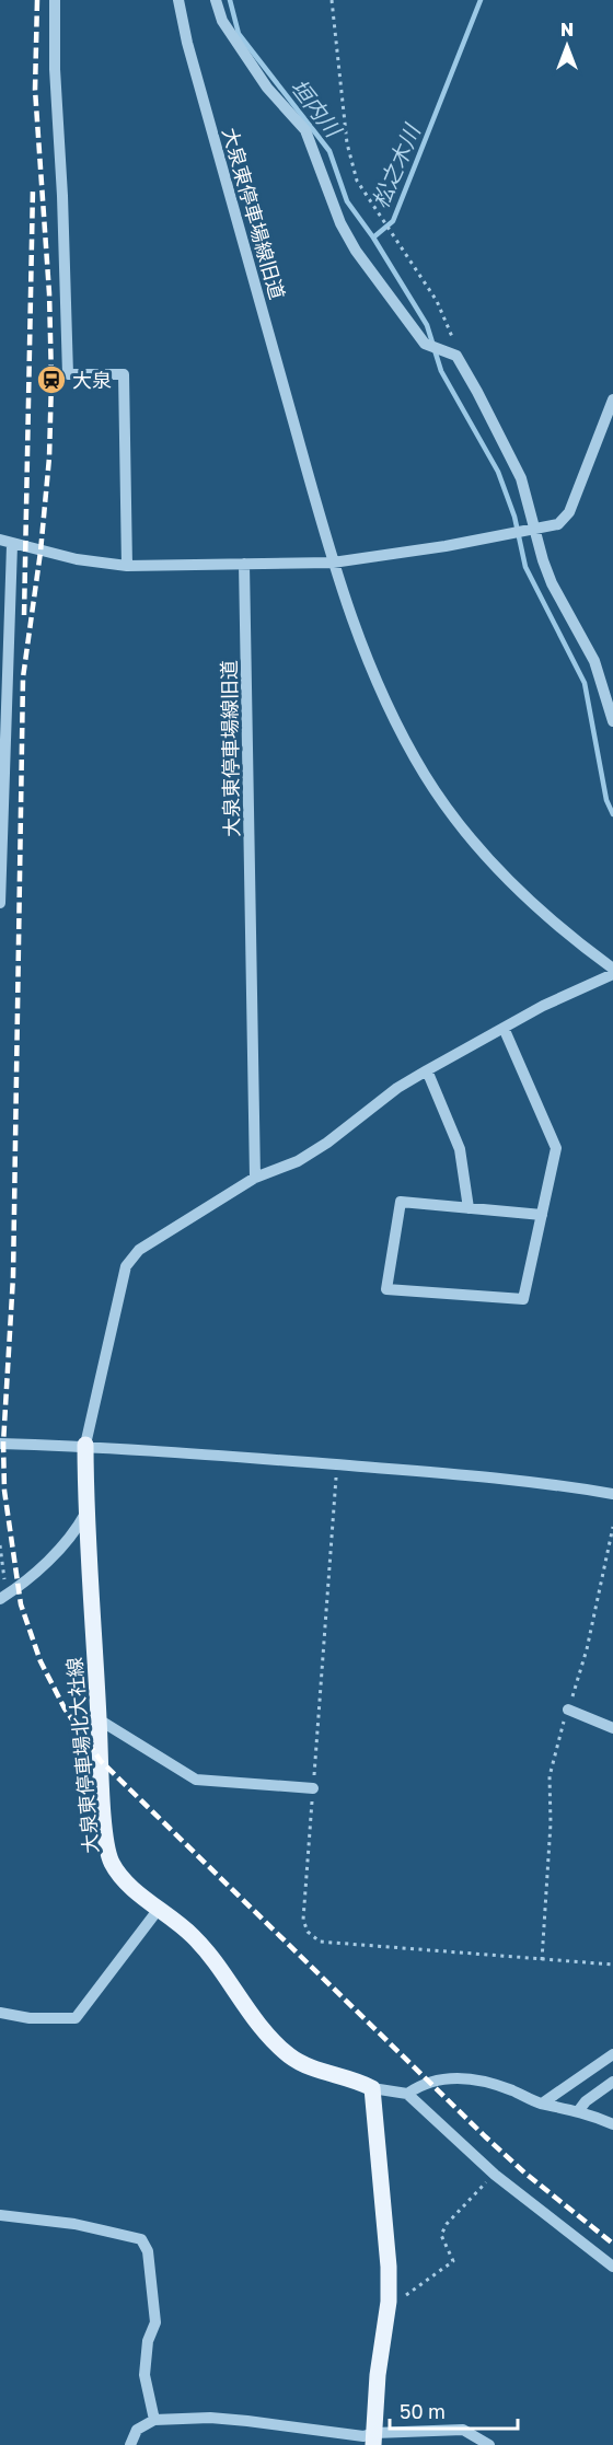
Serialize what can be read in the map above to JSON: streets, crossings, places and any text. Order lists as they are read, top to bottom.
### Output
{
  "streets": {
    "main road": ["大泉東停車場北大社線"],
    "street": ["大泉東停車場線旧道"]
  },
  "water": ["垣内川", "松之木川"],
  "places": {
    "station": ["大泉"]
  },
  "scale_bar": "50 m",
  "north": "top"
}
